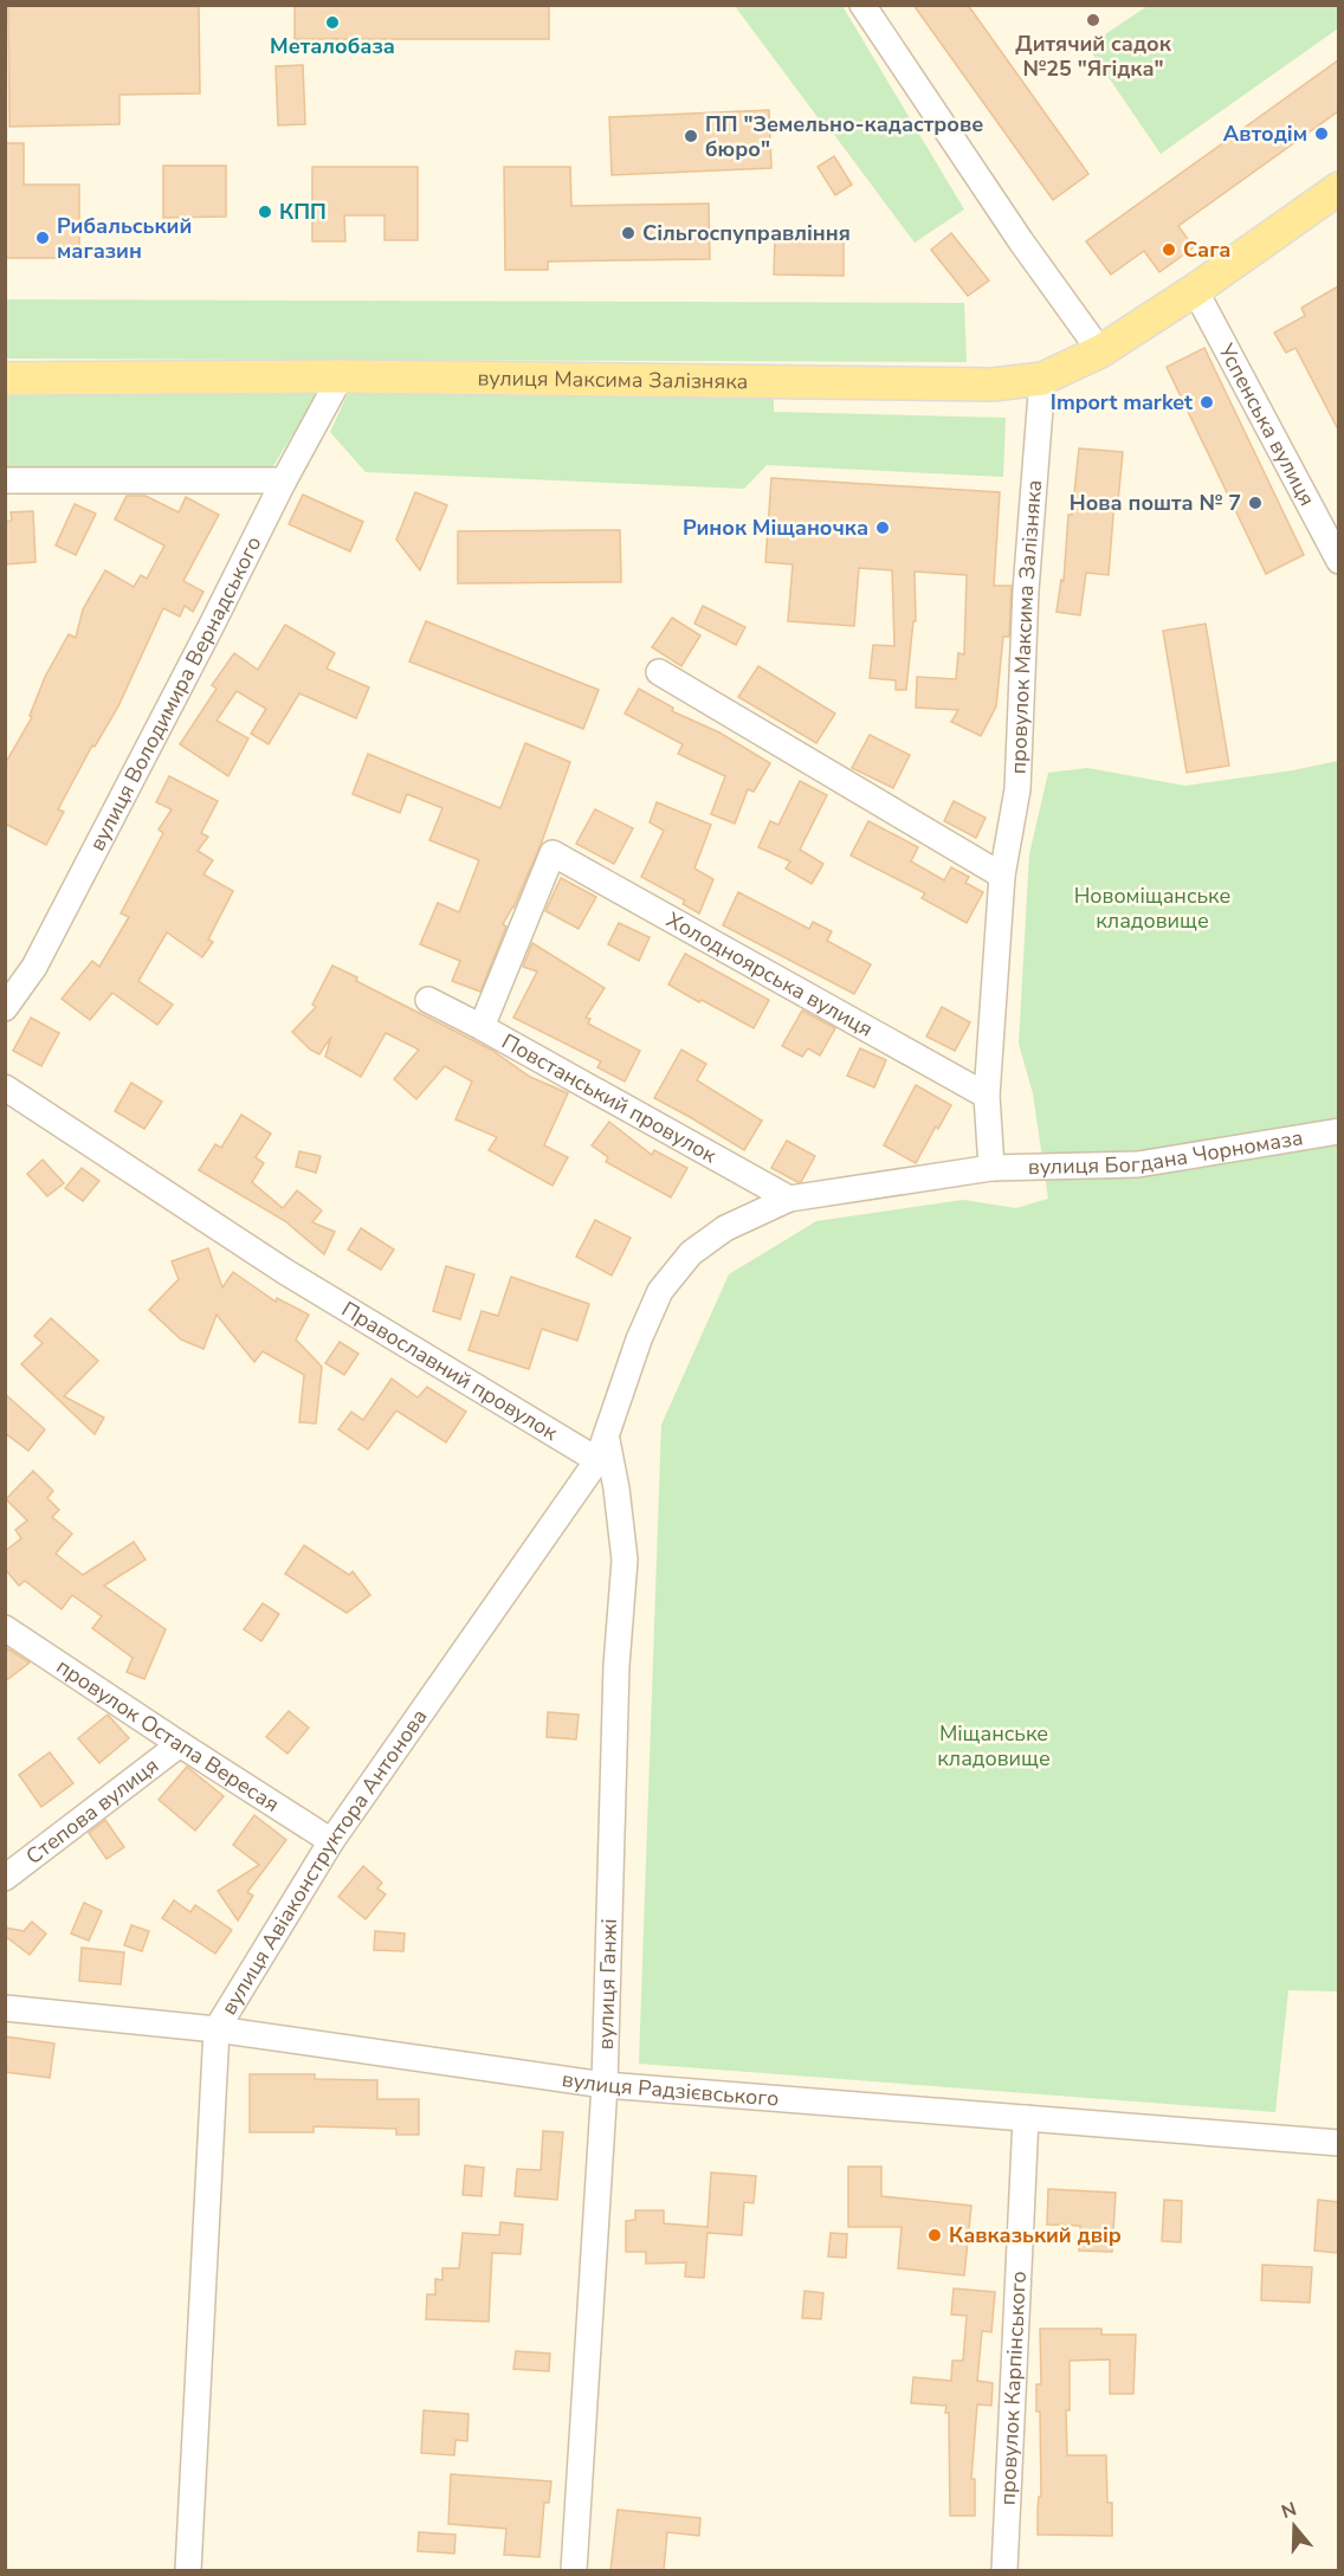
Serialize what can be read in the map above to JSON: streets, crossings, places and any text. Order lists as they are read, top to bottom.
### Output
{
  "streets": {
    "main road": ["вулиця Максима Залізняка"],
    "street": [
      "Успенська вулиця",
      "провулок Максима Залізняка",
      "вулиця Володимира Вернадського",
      "Холодноярська вулиця",
      "Повстанський провулок",
      "вулиця Богдана Чорномаза",
      "Православний провулок",
      "провулок Остапа Вересая",
      "Степова вулиця",
      "вулиця Авіаконструктора Антонова",
      "вулиця Ганжі",
      "вулиця Радзієвського",
      "провулок Карпінського"
    ]
  },
  "crossings": [
    ["вулиця Максима Залізняка", "Успенська вулиця"],
    ["вулиця Максима Залізняка", "провулок Максима Залізняка"],
    ["вулиця Максима Залізняка", "вулиця Володимира Вернадського"],
    ["провулок Максима Залізняка", "Холодноярська вулиця"],
    ["провулок Максима Залізняка", "вулиця Богдана Чорномаза"],
    ["Холодноярська вулиця", "Повстанський провулок"],
    ["Повстанський провулок", "вулиця Богдана Чорномаза"],
    ["вулиця Богдана Чорномаза", "Православний провулок"],
    ["вулиця Богдана Чорномаза", "вулиця Авіаконструктора Антонова"],
    ["вулиця Богдана Чорномаза", "вулиця Ганжі"],
    ["Православний провулок", "вулиця Авіаконструктора Антонова"],
    ["Православний провулок", "вулиця Ганжі"],
    ["провулок Остапа Вересая", "Степова вулиця"],
    ["провулок Остапа Вересая", "вулиця Авіаконструктора Антонова"],
    ["вулиця Авіаконструктора Антонова", "вулиця Ганжі"],
    ["вулиця Авіаконструктора Антонова", "вулиця Радзієвського"],
    ["вулиця Ганжі", "вулиця Радзієвського"],
    ["вулиця Радзієвського", "провулок Карпінського"]
  ],
  "parks": ["Новоміщанське кладовище", "Міщанське кладовище"],
  "places": [
    "Дитячий садок №25 \"Ягідка\"",
    "Металобаза",
    "Автодім",
    "ПП \"Земельно-кадастрове бюро\"",
    "КПП",
    "Сільгоспуправління",
    "Рибальський магазин",
    "Сага",
    "Import market",
    "Нова пошта № 7",
    "Ринок Міщаночка",
    "Кавказький двір"
  ],
  "north": "top"
}
